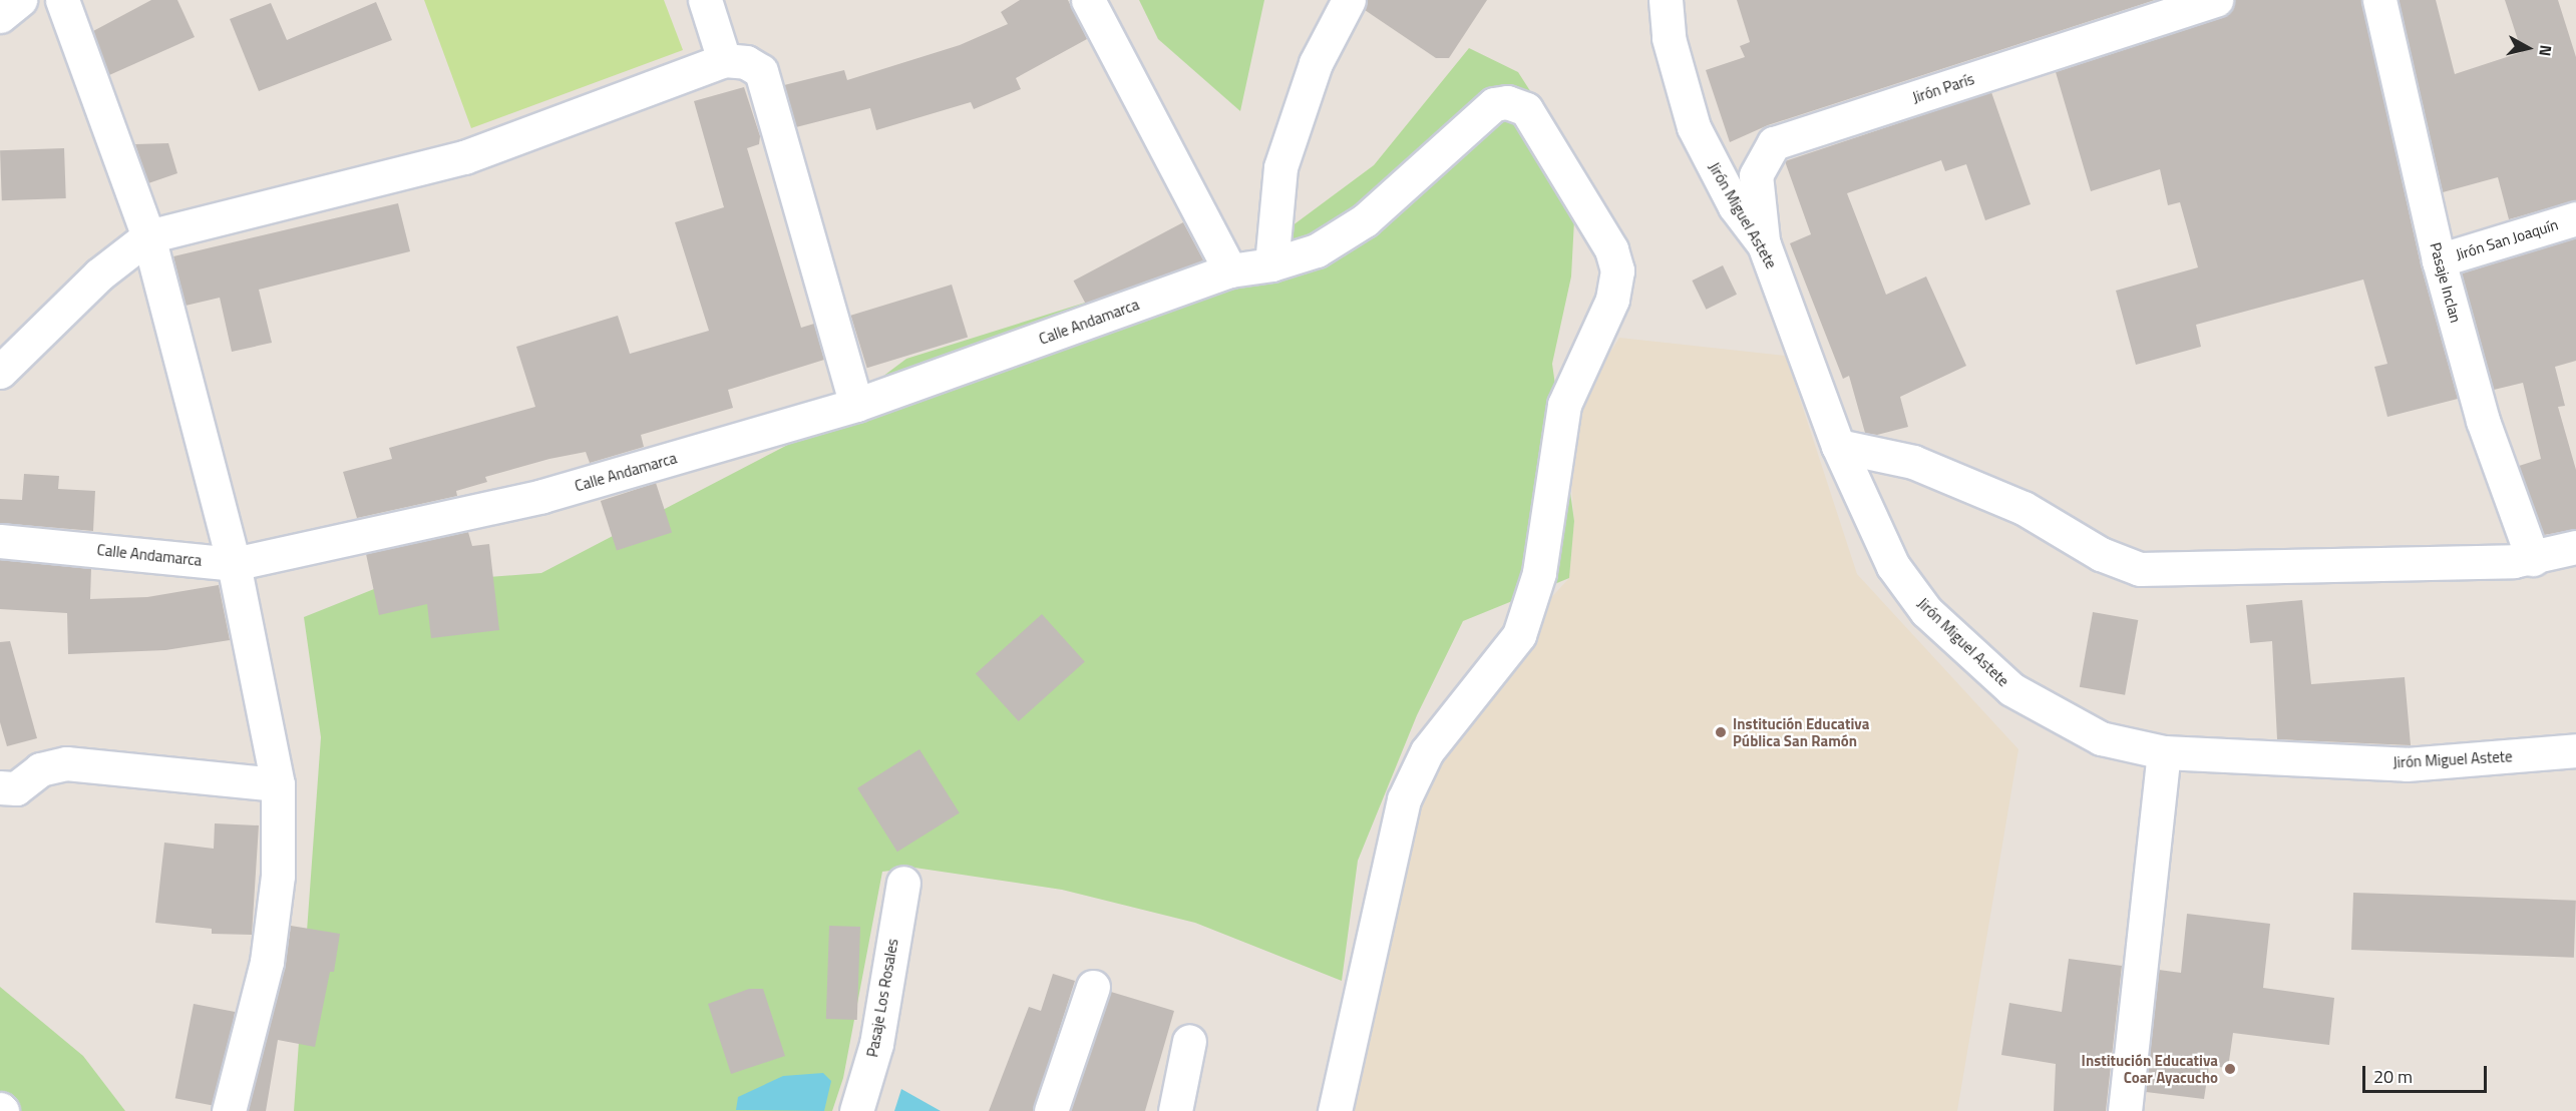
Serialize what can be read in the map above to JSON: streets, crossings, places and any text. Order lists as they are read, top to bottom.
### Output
{
  "streets": {
    "street": [
      "Jirón París",
      "Jirón Miguel Astete",
      "Jirón San Joaquín",
      "Pasaje Inclan",
      "Calle Andamarca",
      "Pasaje Los Rosales"
    ]
  },
  "crossings": [
    ["Jirón París", "Jirón Miguel Astete"],
    ["Jirón San Joaquín", "Pasaje Inclan"]
  ],
  "places": ["Institución Educativa Pública San Ramón", "Institución Educativa Coar Ayacucho"],
  "scale_bar": "20 m",
  "north": "right"
}
